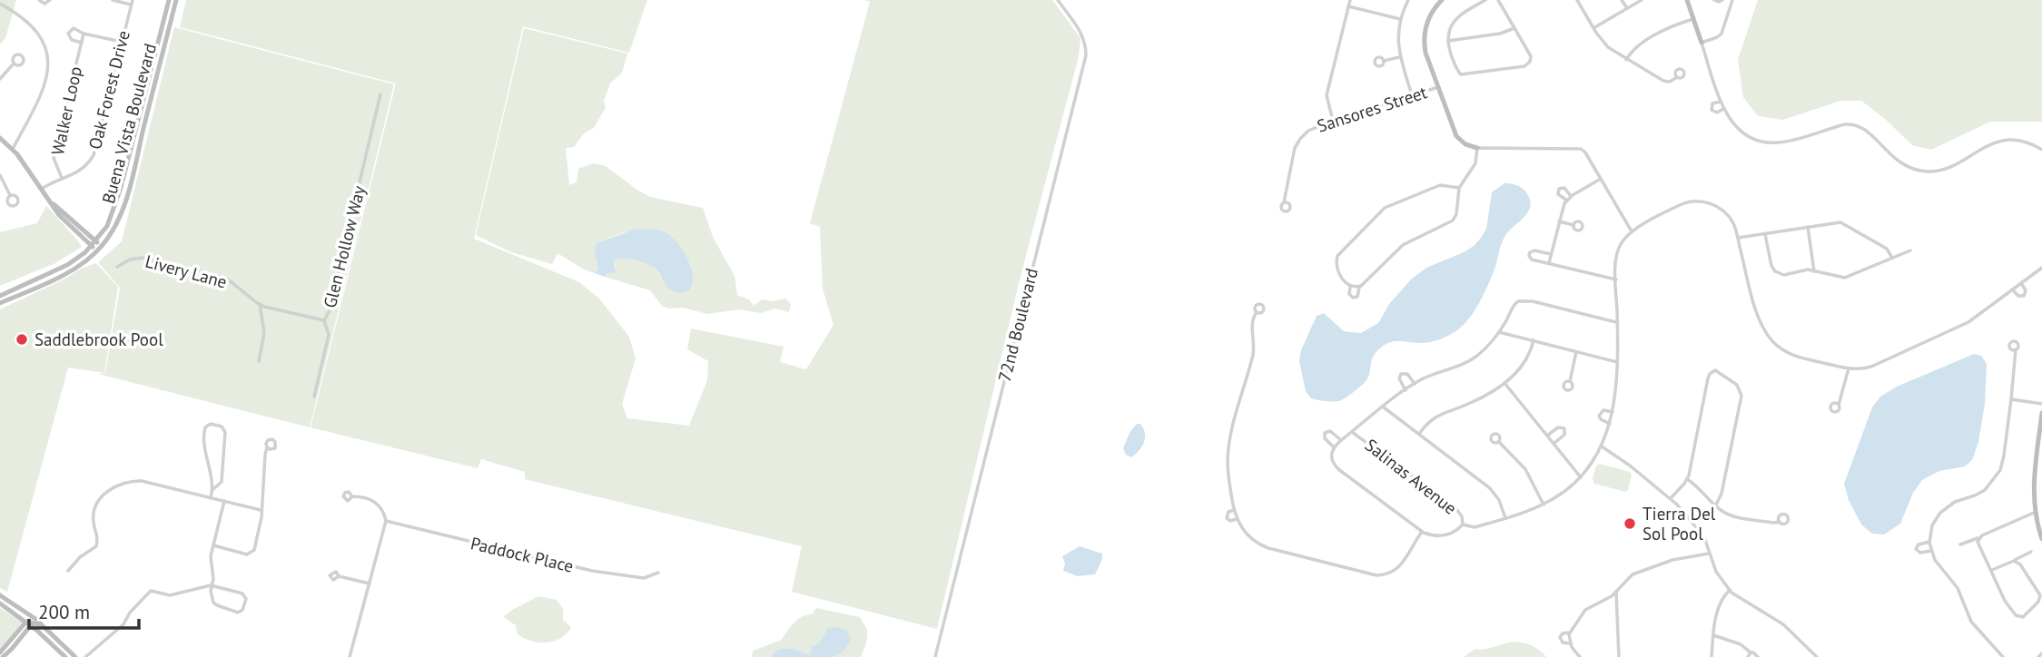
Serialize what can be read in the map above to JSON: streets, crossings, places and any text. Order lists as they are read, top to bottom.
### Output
{
  "streets": {
    "main road": ["Buena Vista Boulevard"],
    "street": [
      "Oak Forest Drive",
      "Sansores Street",
      "Walker Loop",
      "Glen Hollow Way",
      "Livery Lane",
      "72nd Boulevard",
      "Salinas Avenue",
      "Paddock Place"
    ]
  },
  "crossings": [
    ["Oak Forest Drive", "Walker Loop"],
    ["Glen Hollow Way", "Livery Lane"]
  ],
  "places": ["Saddlebrook Pool", "Tierra Del Sol Pool"],
  "scale_bar": "200 m"
}
